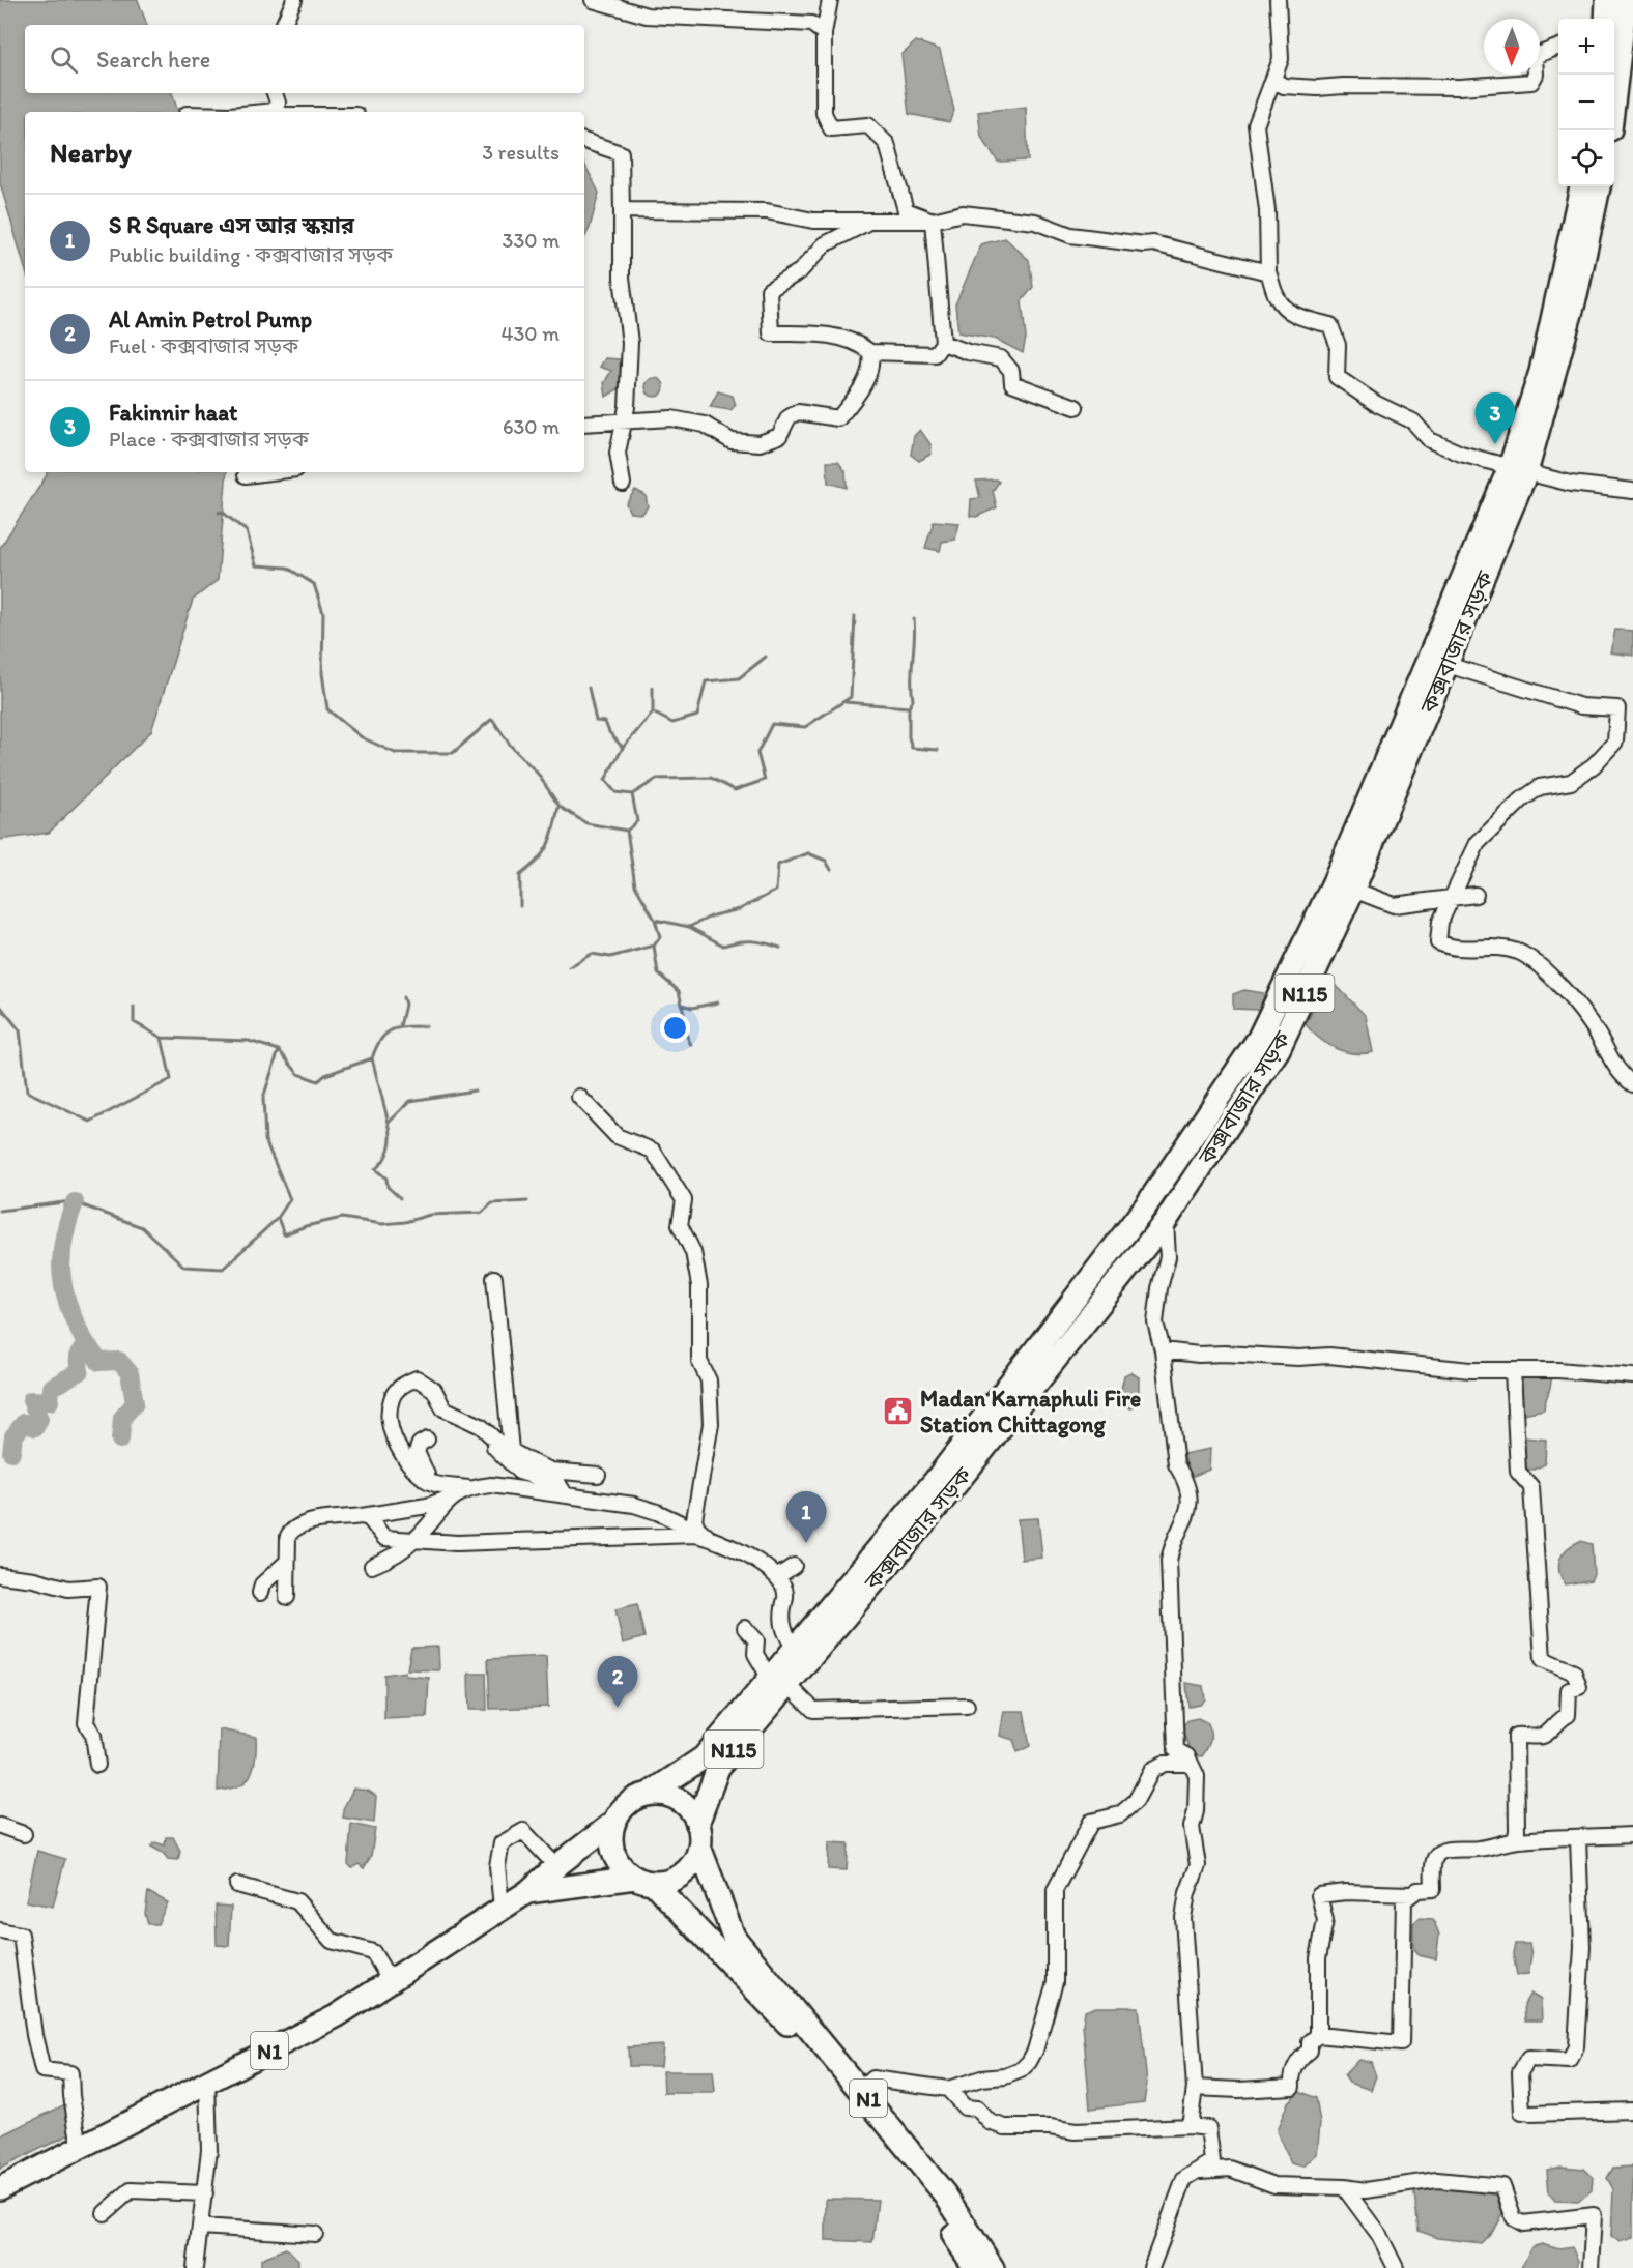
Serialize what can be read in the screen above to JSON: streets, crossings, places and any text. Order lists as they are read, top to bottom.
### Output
{
  "streets": {
    "highway": ["কক্সবাজার সড়ক", "N115", "N1"]
  },
  "crossings": [
    ["কক্সবাজার সড়ক", "N1"]
  ],
  "places": {
    "public building": ["Madan Karnaphuli Fire Station Chittagong"]
  },
  "north": "bottom",
  "page": {
    "map_buttons": ["+", "−"],
    "search": "Search here",
    "heading": ["Nearby", "3 results"],
    "list": [
      {
        "mark": "1",
        "name": "S R Square এস আর স্কয়ার",
        "note": "Public building · কক্সবাজার সড়ক",
        "value": "330 m"
      },
      {
        "mark": "2",
        "name": "Al Amin Petrol Pump",
        "note": "Fuel · কক্সবাজার সড়ক",
        "value": "430 m"
      },
      {
        "mark": "3",
        "name": "Fakinnir haat",
        "note": "Place · কক্সবাজার সড়ক",
        "value": "630 m"
      }
    ],
    "pins": ["3", "1", "2"]
  }
}
